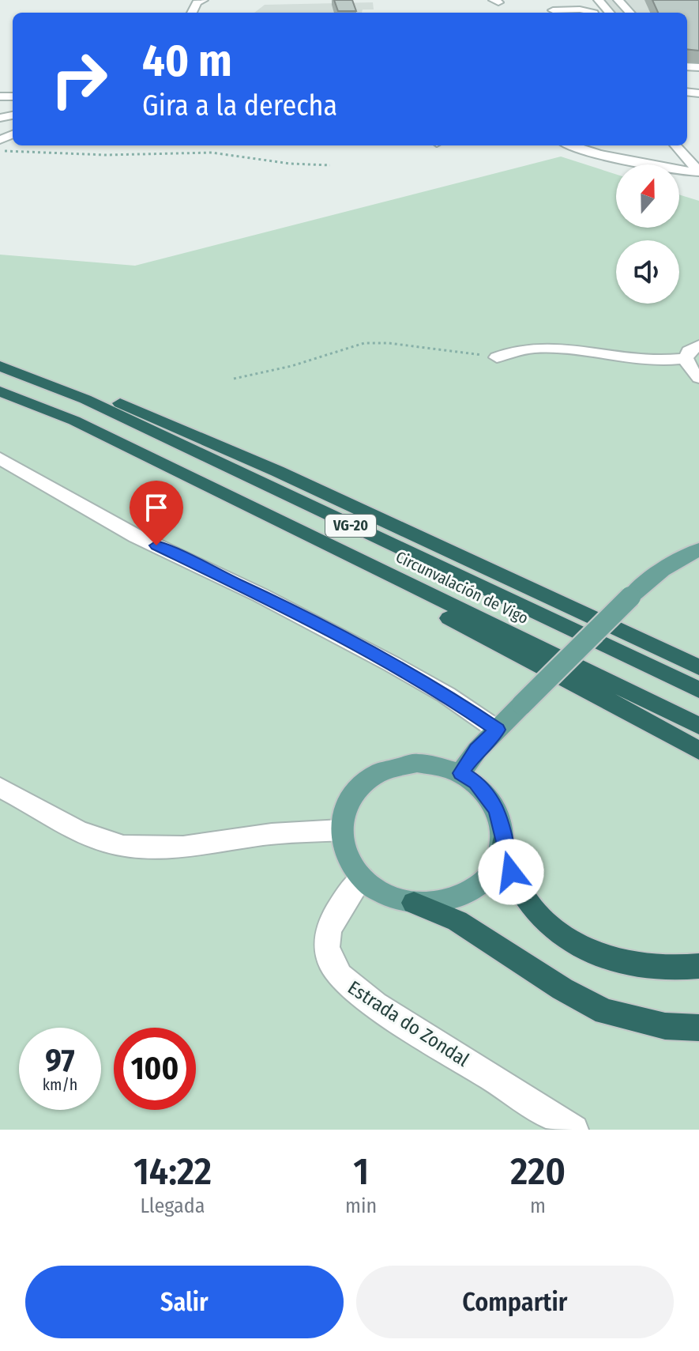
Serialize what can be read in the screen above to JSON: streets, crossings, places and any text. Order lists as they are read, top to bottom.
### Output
{
  "streets": {
    "highway": ["VG-20", "Circunvalación de Vigo"],
    "street": ["Estrada do Zondal"]
  },
  "north": "top",
  "page": {
    "turn": ["40 m", "Gira a la derecha"],
    "speed": "97 km/h",
    "limit": "100",
    "eta": [
      "14:22",
      "Llegada",
      "1",
      "min",
      "220",
      "m"
    ],
    "buttons": ["Salir", "Compartir"]
  }
}
